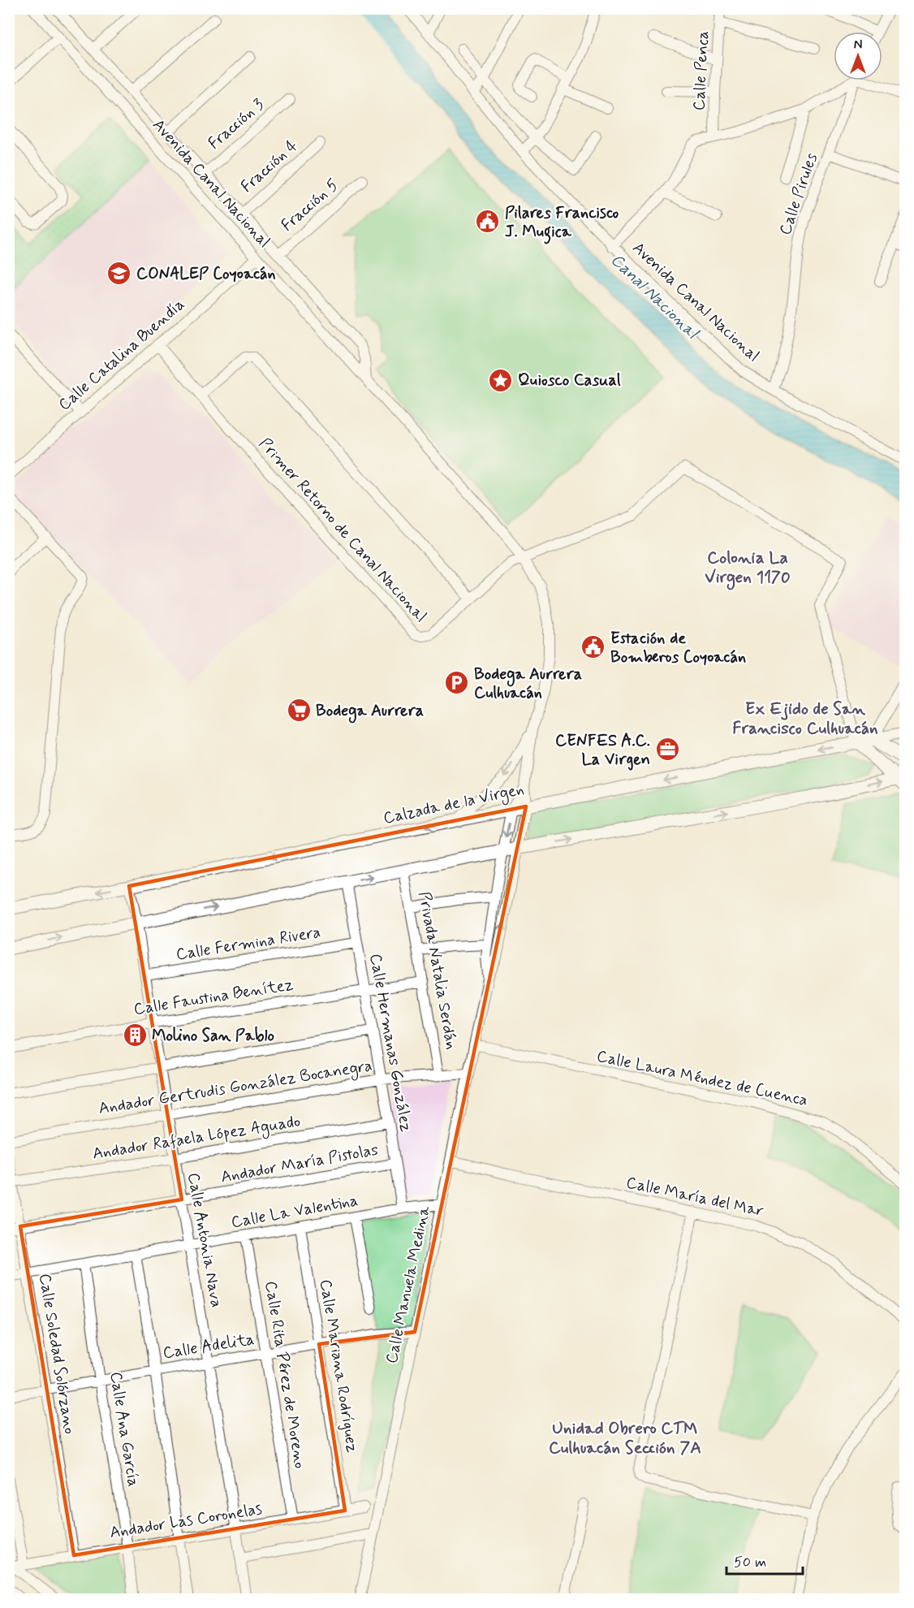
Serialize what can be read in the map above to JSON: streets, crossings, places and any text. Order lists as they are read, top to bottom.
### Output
{
  "streets": {
    "main road": ["Calzada de la Virgen"],
    "street": [
      "Calle Penca",
      "Fracción 3",
      "Fracción 4",
      "Avenida Canal Nacional",
      "Calle Pirules",
      "Fracción 5",
      "Calle Catalina Buendía",
      "Primer Retorno de Canal Nacional",
      "Calle Fermina Rivera",
      "Privada Natalia Serdán",
      "Calle Faustina Benítez",
      "Calle Hermanas González",
      "Calle Laura Méndez de Cuenca",
      "Andador Gertrudis González Bocanegra",
      "Andador Rafaela López Aguado",
      "Andador María Pistolas",
      "Calle María del Mar",
      "Calle La Valentina",
      "Calle Antonia Nava",
      "Calle Manuela Medina",
      "Calle Adelita",
      "Calle Soledad Solórzano",
      "Calle Mariana Rodríguez",
      "Calle Rita Pérez de Moreno",
      "Calle Ana García",
      "Andador Las Coronelas"
    ]
  },
  "crossings": [
    ["Fracción 3", "Avenida Canal Nacional"],
    ["Fracción 4", "Avenida Canal Nacional"],
    ["Avenida Canal Nacional", "Calle Pirules"],
    ["Avenida Canal Nacional", "Fracción 5"],
    ["Avenida Canal Nacional", "Calle Catalina Buendía"],
    ["Avenida Canal Nacional", "Primer Retorno de Canal Nacional"],
    ["Avenida Canal Nacional", "Calzada de la Virgen"],
    ["Avenida Canal Nacional", "Calle Manuela Medina"],
    ["Calle Catalina Buendía", "Primer Retorno de Canal Nacional"],
    ["Primer Retorno de Canal Nacional", "Calzada de la Virgen"],
    ["Calzada de la Virgen", "Calle Antonia Nava"],
    ["Calle Fermina Rivera", "Calle Hermanas González"],
    ["Calle Fermina Rivera", "Calle Antonia Nava"],
    ["Privada Natalia Serdán", "Calle Faustina Benítez"],
    ["Privada Natalia Serdán", "Andador Gertrudis González Bocanegra"],
    ["Calle Faustina Benítez", "Calle Hermanas González"],
    ["Calle Faustina Benítez", "Calle Antonia Nava"],
    ["Calle Hermanas González", "Andador Gertrudis González Bocanegra"],
    ["Calle Hermanas González", "Andador Rafaela López Aguado"],
    ["Calle Hermanas González", "Andador María Pistolas"],
    ["Calle Hermanas González", "Calle La Valentina"],
    ["Calle Laura Méndez de Cuenca", "Calle Manuela Medina"],
    ["Andador Gertrudis González Bocanegra", "Calle Antonia Nava"],
    ["Andador Gertrudis González Bocanegra", "Calle Manuela Medina"],
    ["Andador Rafaela López Aguado", "Calle Antonia Nava"],
    ["Andador Rafaela López Aguado", "Calle Soledad Solórzano"],
    ["Andador María Pistolas", "Calle Antonia Nava"],
    ["Andador María Pistolas", "Calle Soledad Solórzano"],
    ["Calle María del Mar", "Calle Manuela Medina"],
    ["Calle La Valentina", "Calle Antonia Nava"],
    ["Calle La Valentina", "Calle Manuela Medina"],
    ["Calle La Valentina", "Calle Soledad Solórzano"],
    ["Calle La Valentina", "Calle Mariana Rodríguez"],
    ["Calle La Valentina", "Calle Rita Pérez de Moreno"],
    ["Calle La Valentina", "Calle Ana García"],
    ["Calle Antonia Nava", "Calle Adelita"],
    ["Calle Antonia Nava", "Andador Las Coronelas"],
    ["Calle Manuela Medina", "Calle Adelita"],
    ["Calle Adelita", "Calle Soledad Solórzano"],
    ["Calle Adelita", "Calle Mariana Rodríguez"],
    ["Calle Adelita", "Calle Rita Pérez de Moreno"],
    ["Calle Adelita", "Calle Ana García"],
    ["Calle Soledad Solórzano", "Andador Las Coronelas"],
    ["Calle Mariana Rodríguez", "Andador Las Coronelas"],
    ["Calle Rita Pérez de Moreno", "Andador Las Coronelas"],
    ["Calle Ana García", "Andador Las Coronelas"]
  ],
  "districts": ["Colonia La Virgen 1170", "Ex Ejido de San Francisco Culhuacán", "Unidad Obrero CTM Culhuacán Sección 7A"],
  "water": ["Canal Nacional"],
  "places": {
    "public building": ["Pilares Francisco J. Mugica", "Estación de Bomberos Coyoacán"],
    "school or university": ["CONALEP Coyoacán"],
    "place": ["Quiosco Casual"],
    "parking": ["Bodega Aurrera Culhuacán"],
    "supermarket": ["Bodega Aurrera"],
    "office": ["CENFES A.C. La Virgen"],
    "building": ["Molino San Pablo"]
  },
  "scale_bar": "50 m",
  "north": "top"
}
